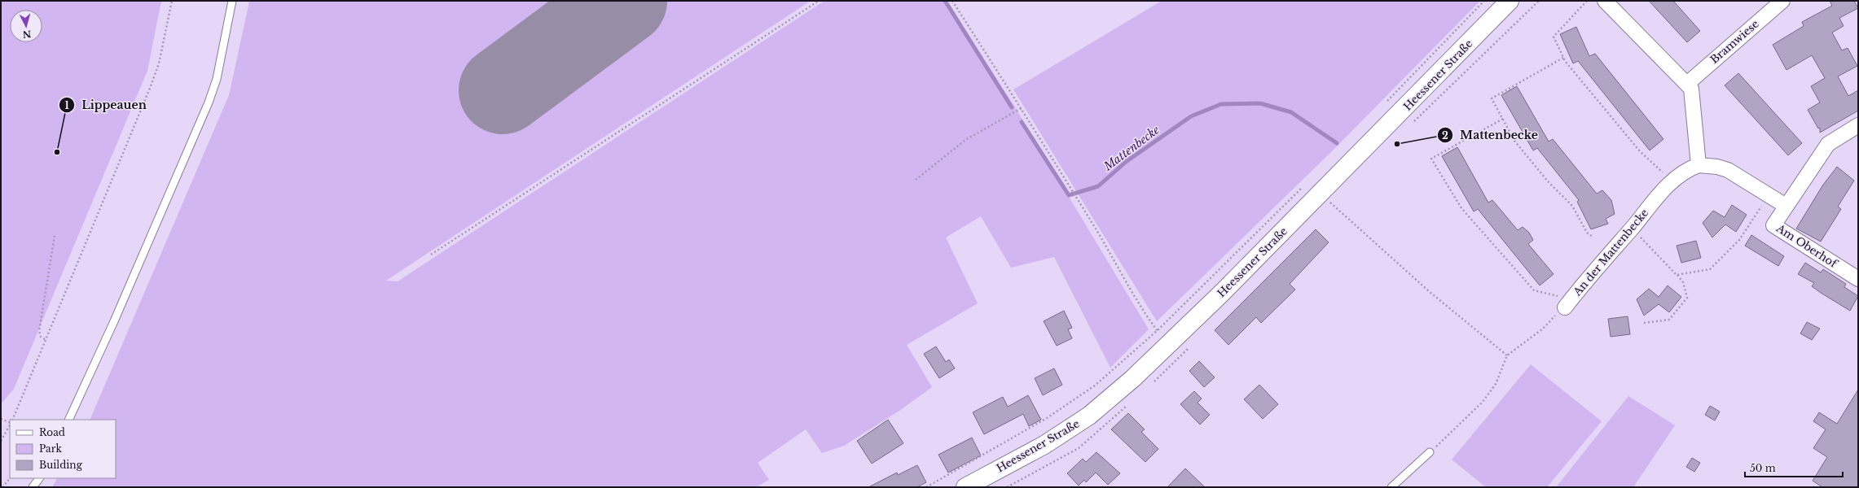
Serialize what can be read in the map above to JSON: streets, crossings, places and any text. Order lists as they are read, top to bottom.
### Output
{
  "streets": {
    "main road": ["Heessener Straße"],
    "street": ["Bramwiese", "Am Oberhof", "An der Mattenbecke"]
  },
  "water": ["Mattenbecke"],
  "places": ["Mattenbecke", "Lippeauen"],
  "legend": ["Road", "Park", "Building"],
  "scale_bar": "50 m",
  "north": "bottom"
}
